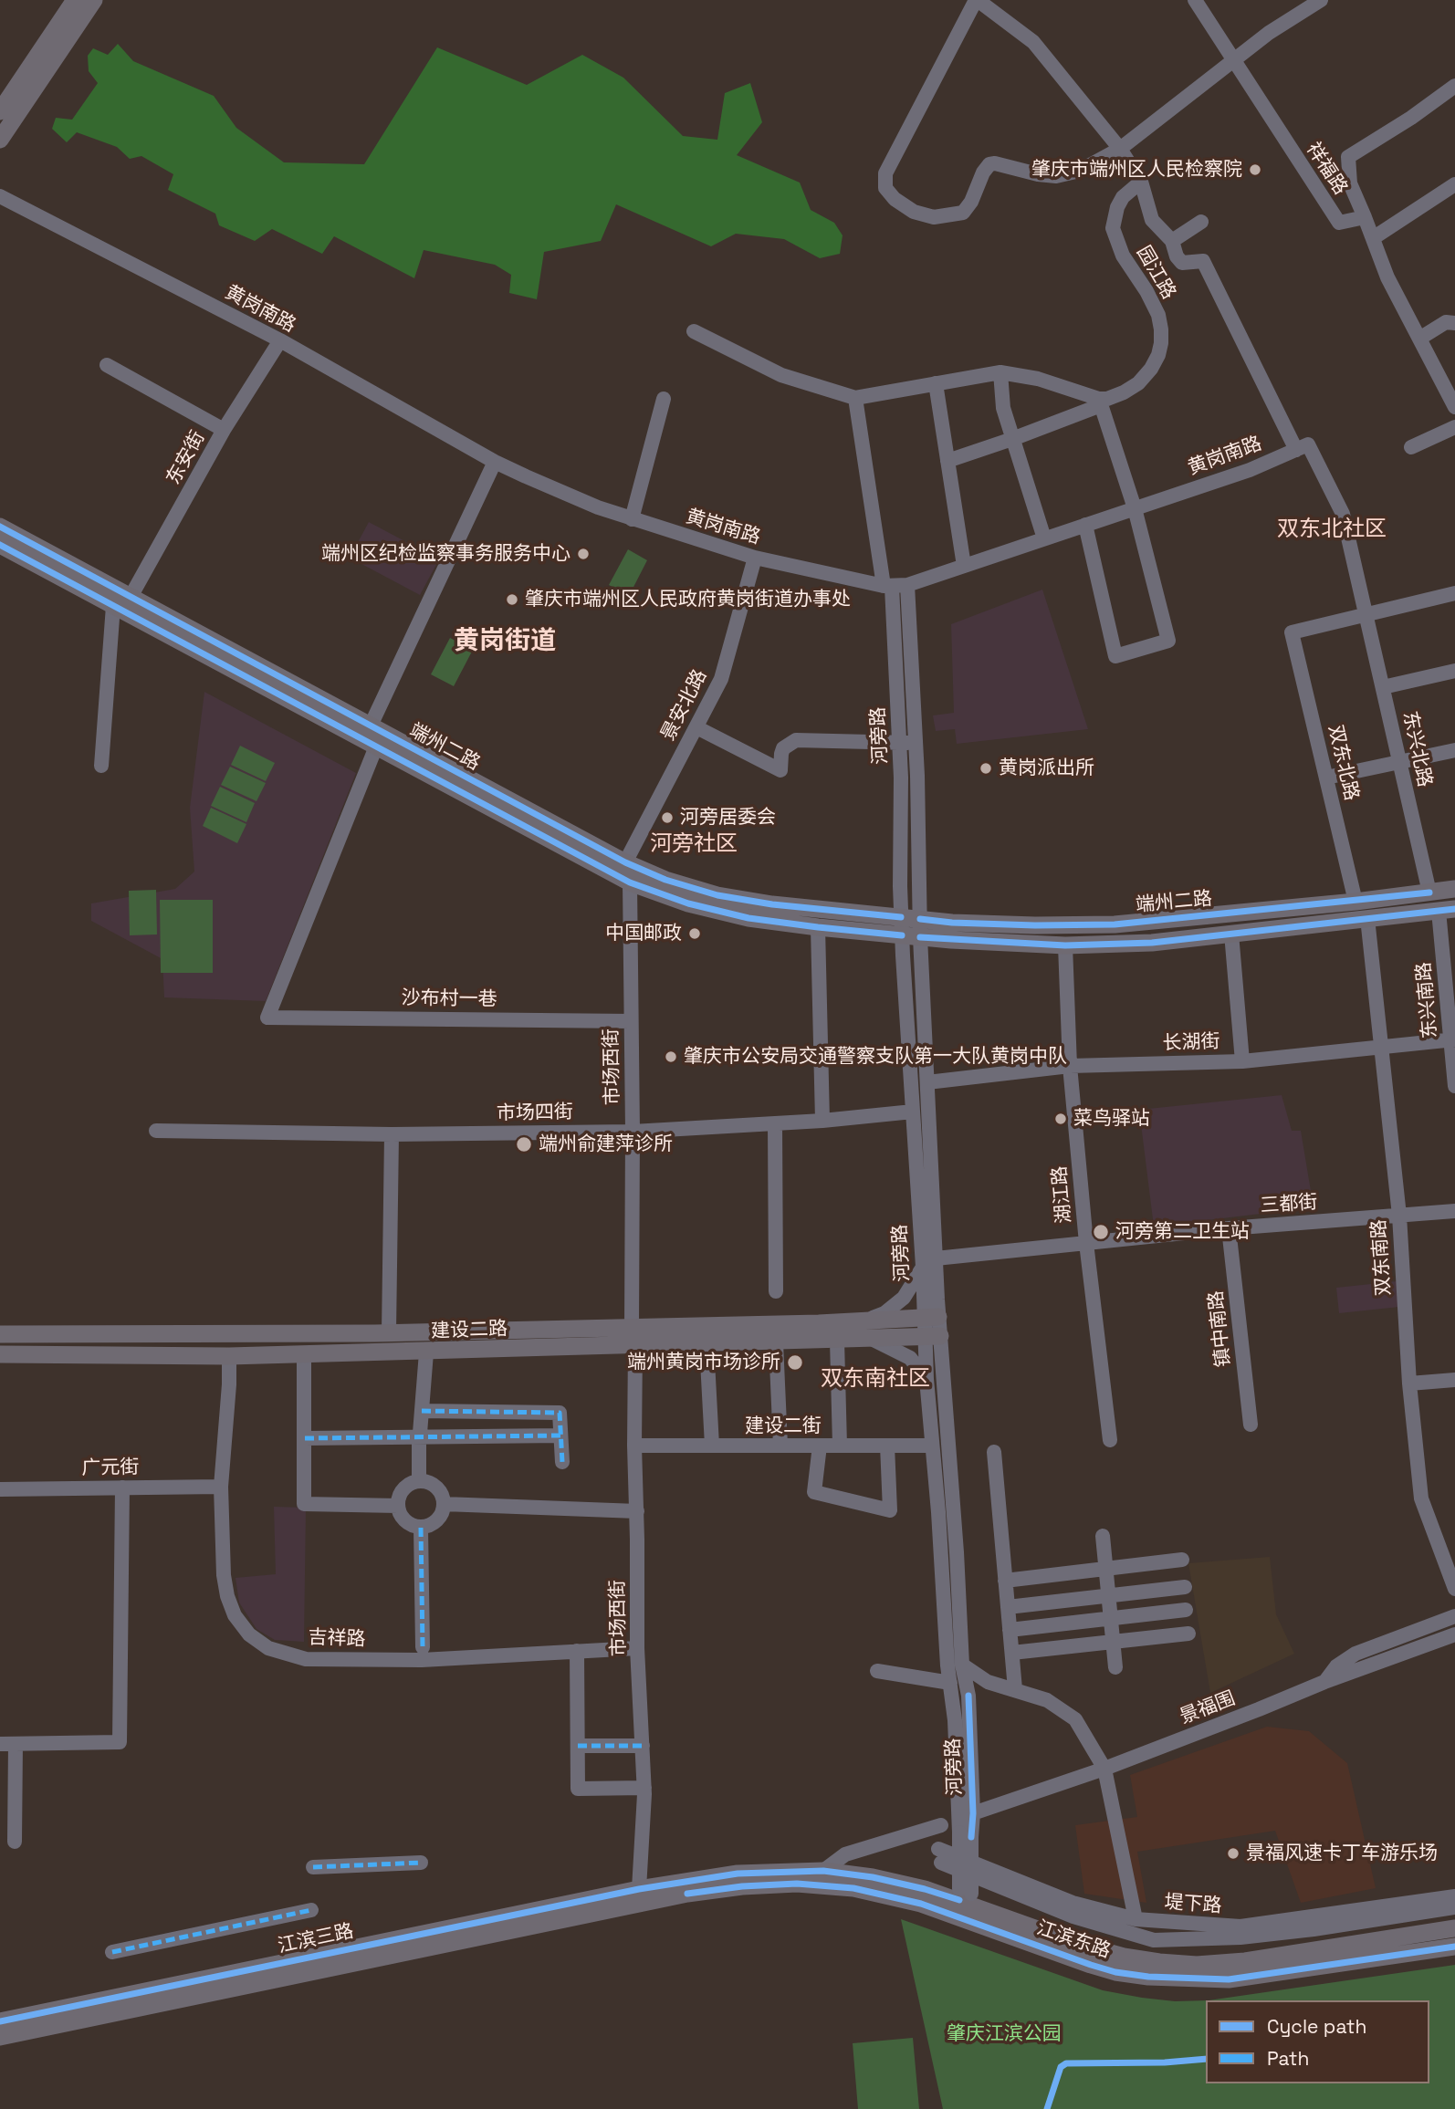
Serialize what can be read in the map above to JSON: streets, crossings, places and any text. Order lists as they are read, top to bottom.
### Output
{
  "streets": {
    "main road": [
      "端州二路",
      "建设二路",
      "江滨三路",
      "江滨东路"
    ],
    "street": [
      "祥福路",
      "园江路",
      "黄岗南路",
      "东安街",
      "景安北路",
      "河旁路",
      "东兴北路",
      "双东北路",
      "沙布村一巷",
      "东兴南路",
      "长湖街",
      "市场西街",
      "市场四街",
      "湖江路",
      "三都街",
      "双东南路",
      "镇中南路",
      "建设二街",
      "广元街",
      "吉祥路",
      "景福围",
      "堤下路"
    ]
  },
  "crossings": [
    ["黄岗南路", "东安街"],
    ["黄岗南路", "景安北路"],
    ["黄岗南路", "河旁路"],
    ["东安街", "端州二路"],
    ["景安北路", "端州二路"],
    ["河旁路", "端州二路"],
    ["河旁路", "长湖街"],
    ["河旁路", "市场四街"],
    ["河旁路", "三都街"],
    ["河旁路", "建设二路"],
    ["河旁路", "建设二街"],
    ["河旁路", "景福围"],
    ["河旁路", "江滨东路"],
    ["端州二路", "东兴北路"],
    ["端州二路", "双东北路"],
    ["端州二路", "沙布村一巷"],
    ["端州二路", "东兴南路"],
    ["端州二路", "市场西街"],
    ["端州二路", "湖江路"],
    ["端州二路", "双东南路"],
    ["东兴北路", "双东北路"],
    ["沙布村一巷", "市场西街"],
    ["东兴南路", "长湖街"],
    ["长湖街", "湖江路"],
    ["长湖街", "双东南路"],
    ["市场西街", "市场四街"],
    ["市场西街", "建设二路"],
    ["市场西街", "建设二街"],
    ["市场西街", "吉祥路"],
    ["市场西街", "江滨三路"],
    ["市场西街", "江滨东路"],
    ["湖江路", "三都街"],
    ["三都街", "双东南路"],
    ["三都街", "镇中南路"],
    ["建设二路", "吉祥路"],
    ["广元街", "吉祥路"],
    ["江滨三路", "江滨东路"]
  ],
  "districts": [
    "双东北社区",
    "黄岗街道",
    "河旁社区",
    "双东南社区"
  ],
  "parks": ["肇庆江滨公园"],
  "places": [
    "肇庆市端州区人民检察院",
    "端州区纪检监察事务服务中心",
    "肇庆市端州区人民政府黄岗街道办事处",
    "黄岗派出所",
    "河旁居委会",
    "中国邮政",
    "肇庆市公安局交通警察支队第一大队黄岗中队",
    "菜鸟驿站",
    "端州俞建萍诊所",
    "河旁第二卫生站",
    "端州黄岗市场诊所",
    "景福风速卡丁车游乐场"
  ],
  "legend": ["Cycle path", "Path"]
}
